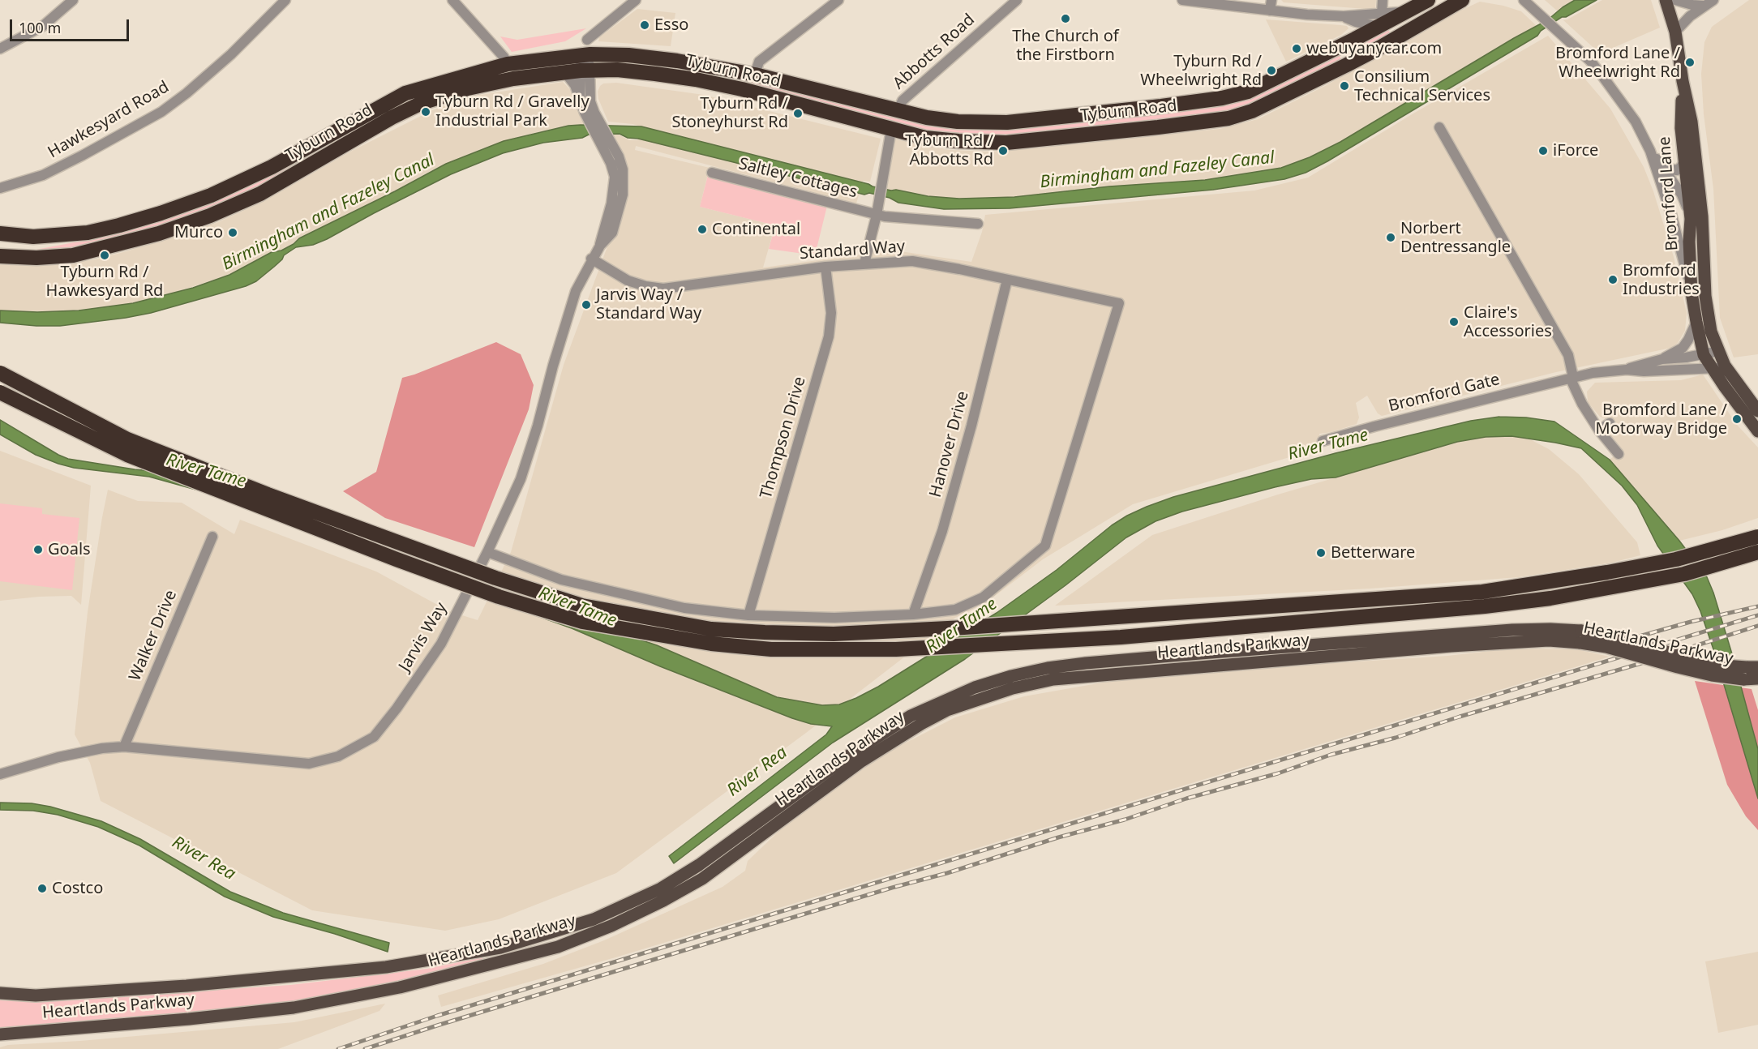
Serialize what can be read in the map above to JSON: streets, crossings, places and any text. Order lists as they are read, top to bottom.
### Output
{
  "streets": {
    "highway": ["Tyburn Road"],
    "main road": ["Bromford Lane", "Heartlands Parkway"],
    "street": [
      "Abbotts Road",
      "Hawkesyard Road",
      "Saltley Cottages",
      "Standard Way",
      "Bromford Gate",
      "Thompson Drive",
      "Hanover Drive",
      "Walker Drive",
      "Jarvis Way"
    ]
  },
  "crossings": [
    ["Abbotts Road", "Tyburn Road"],
    ["Tyburn Road", "Saltley Cottages"],
    ["Tyburn Road", "Jarvis Way"],
    ["Bromford Lane", "Bromford Gate"],
    ["Standard Way", "Thompson Drive"],
    ["Standard Way", "Hanover Drive"],
    ["Standard Way", "Jarvis Way"],
    ["Walker Drive", "Jarvis Way"]
  ],
  "water": ["Birmingham and Fazeley Canal", "River Tame", "River Rea"],
  "places": [
    "The Church of the Firstborn",
    "Esso",
    "webuyanycar.com",
    "Bromford Lane / Wheelwright Rd",
    "Tyburn Rd / Wheelwright Rd",
    "Consilium Technical Services",
    "Tyburn Rd / Gravelly Industrial Park",
    "Tyburn Rd / Stoneyhurst Rd",
    "Tyburn Rd / Abbotts Rd",
    "iForce",
    "Continental",
    "Murco",
    "Norbert Dentressangle",
    "Tyburn Rd / Hawkesyard Rd",
    "Bromford Industries",
    "Jarvis Way / Standard Way",
    "Claire's Accessories",
    "Bromford Lane / Motorway Bridge",
    "Goals",
    "Betterware",
    "Costco"
  ],
  "scale_bar": "100 m"
}
